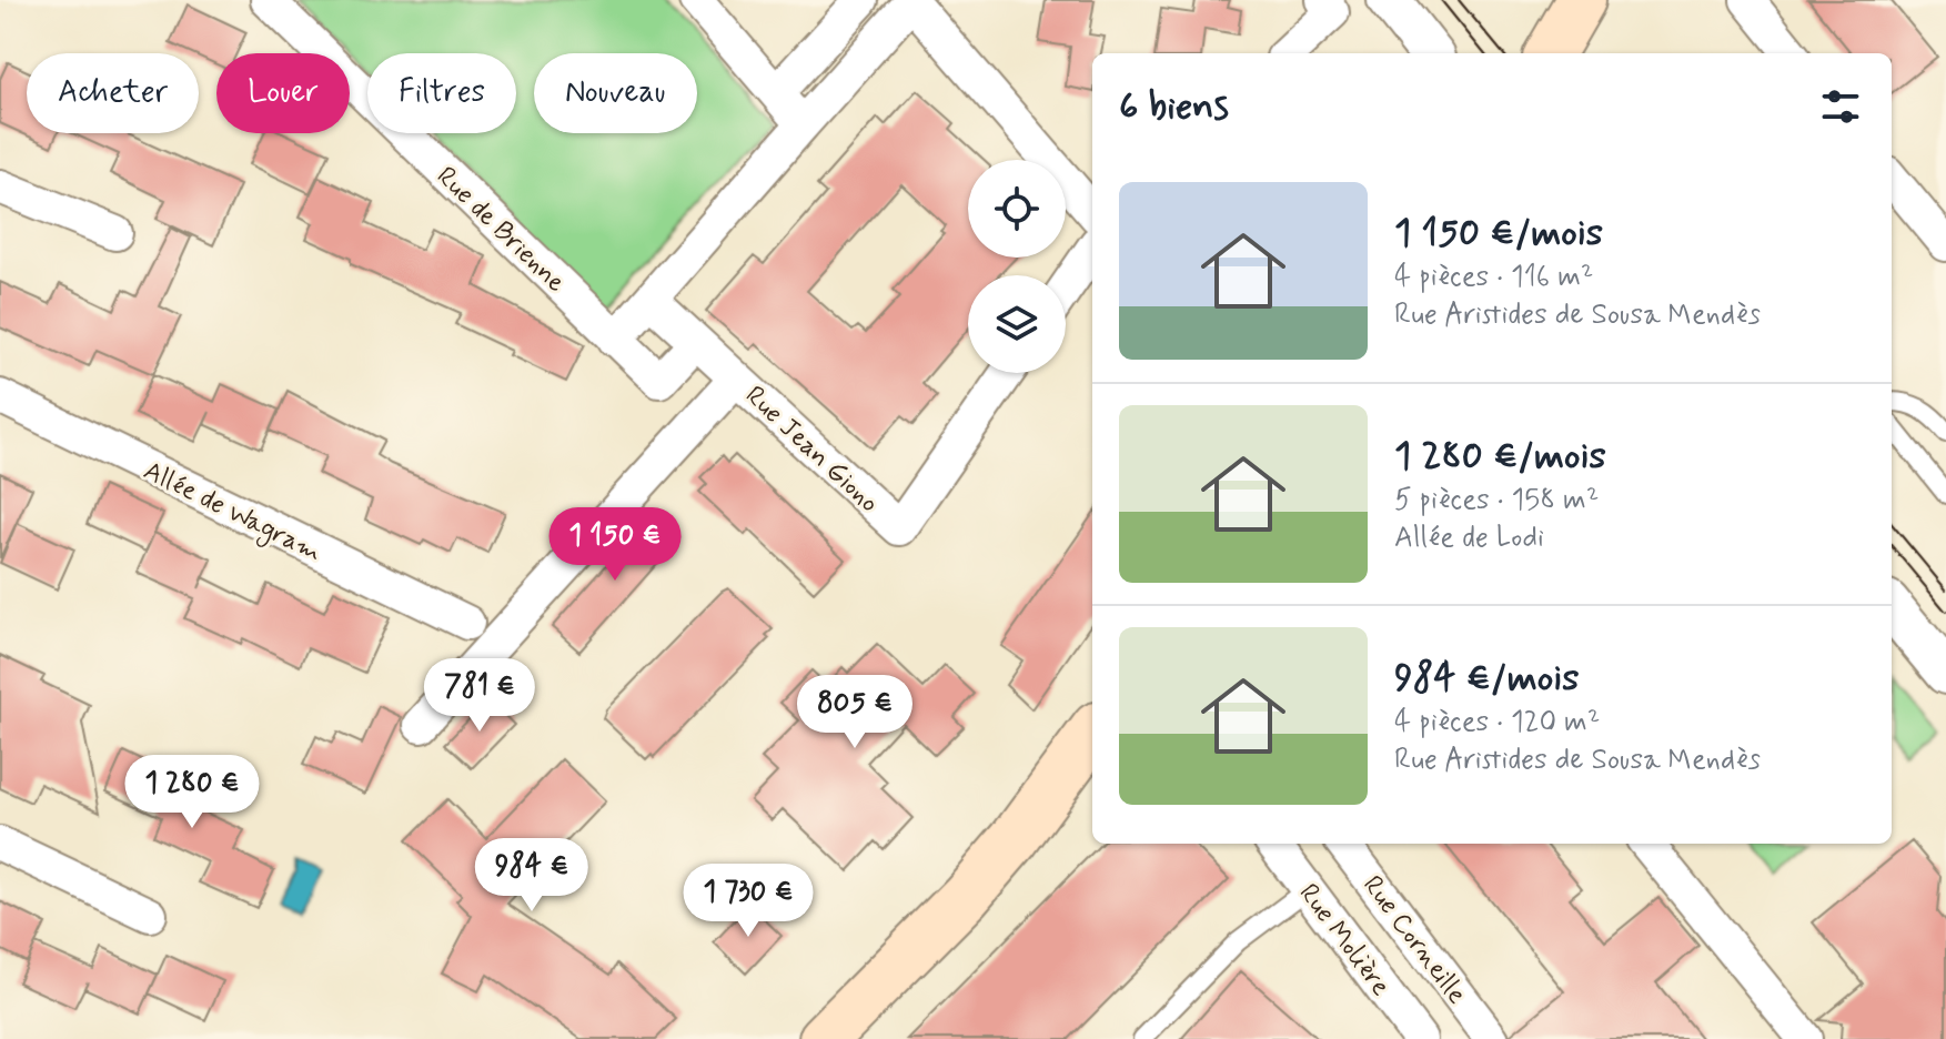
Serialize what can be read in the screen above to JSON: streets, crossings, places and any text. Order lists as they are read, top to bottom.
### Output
{
  "streets": {
    "street": [
      "Rue de Brienne",
      "Rue Jean Giono",
      "Allée de Wagram",
      "Rue Molière",
      "Rue Corneille"
    ]
  },
  "crossings": [
    ["Rue de Brienne", "Rue Jean Giono"]
  ],
  "page": {
    "chip": [
      "Acheter",
      "Louer",
      "Filtres",
      "Nouveau"
    ],
    "heading": "6 biens",
    "list": [
      {
        "name": "1 150 €/mois",
        "note": "4 pièces · 116 m² · Rue Aristides de Sousa Mendès"
      },
      {
        "name": "1 280 €/mois",
        "note": "5 pièces · 158 m² · Allée de Lodi"
      },
      {
        "name": "984 €/mois",
        "note": "4 pièces · 120 m² · Rue Aristides de Sousa Mendès"
      }
    ],
    "price": [
      "1 150 €",
      "781 €",
      "805 €",
      "1 280 €",
      "984 €",
      "1 730 €"
    ]
  }
}
